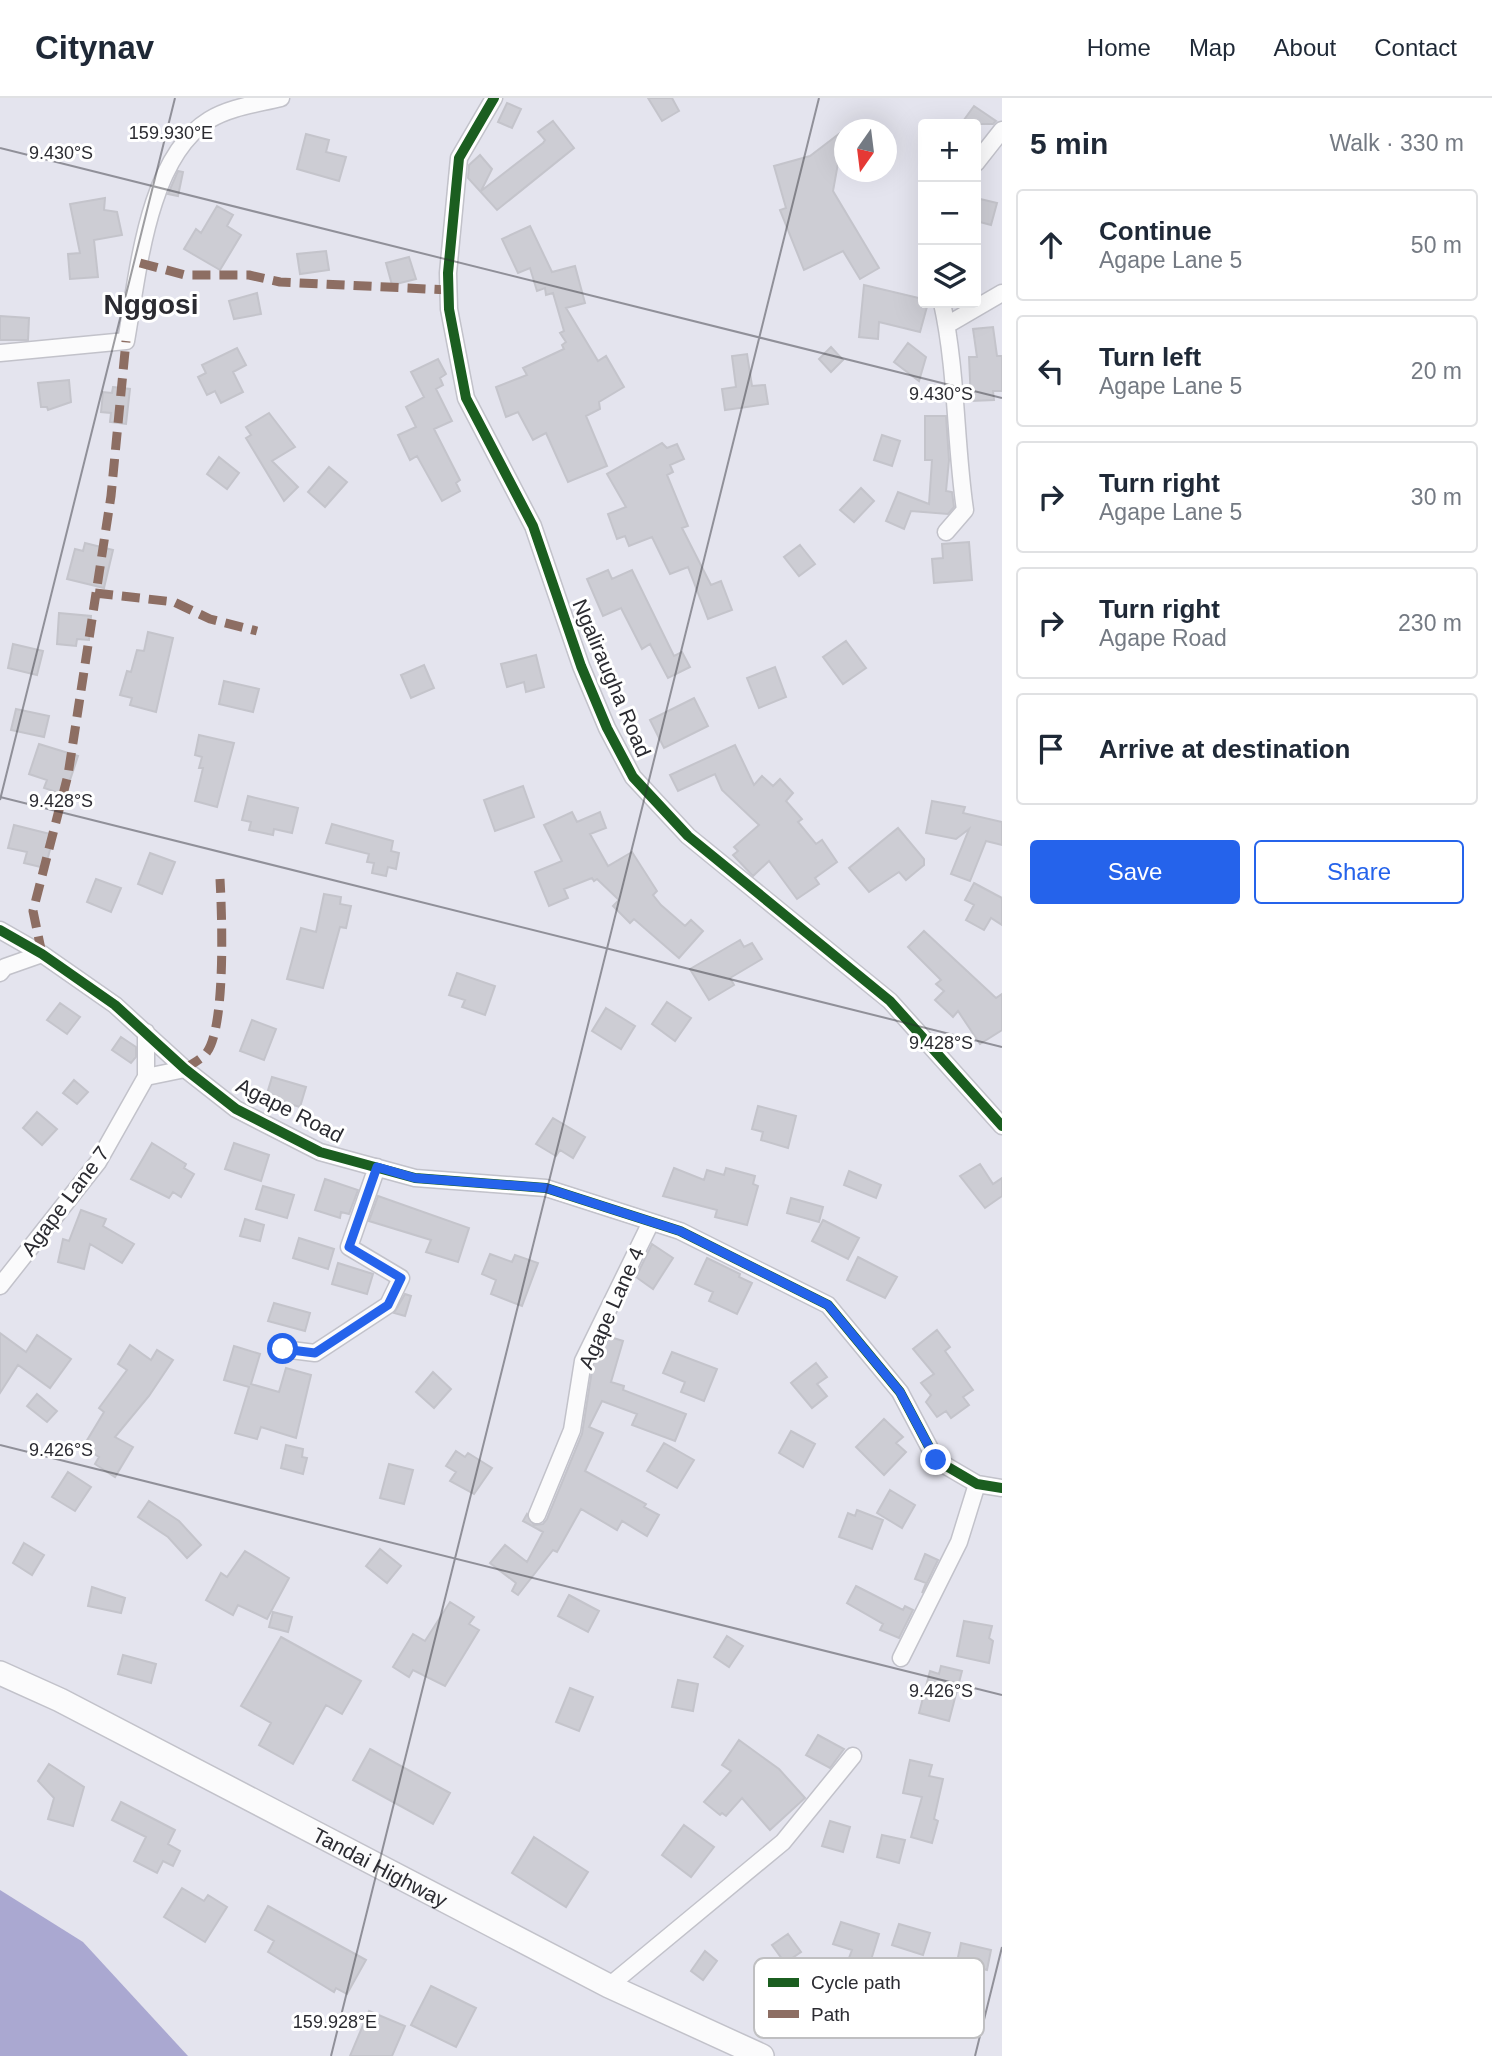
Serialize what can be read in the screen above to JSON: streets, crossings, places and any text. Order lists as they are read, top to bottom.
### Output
{
  "streets": {
    "main road": ["Tandai Highway"],
    "street": [
      "Ngaliraugha Road",
      "Agape Road",
      "Agape Lane 7",
      "Agape Lane 4"
    ]
  },
  "crossings": [
    ["Agape Road", "Agape Lane 7"],
    ["Agape Road", "Agape Lane 4"]
  ],
  "districts": ["Nggosi"],
  "legend": ["Cycle path", "Path"],
  "north": "bottom",
  "page": {
    "header": "Citynav",
    "nav": [
      "Home",
      "Map",
      "About",
      "Contact"
    ],
    "heading": ["5 min", "Walk · 330 m"],
    "map_buttons": ["+", "−"],
    "list": [
      ["Continue", "Agape Lane 5", "50 m"],
      ["Turn left", "Agape Lane 5", "20 m"],
      ["Turn right", "Agape Lane 5", "30 m"],
      ["Turn right", "Agape Road", "230 m"],
      "Arrive at destination"
    ],
    "buttons": ["Save", "Share"]
  },
  "coordinates": [
    "159.930°E",
    "9.430°S",
    "9.428°S",
    "9.426°S",
    "159.928°E"
  ]
}
